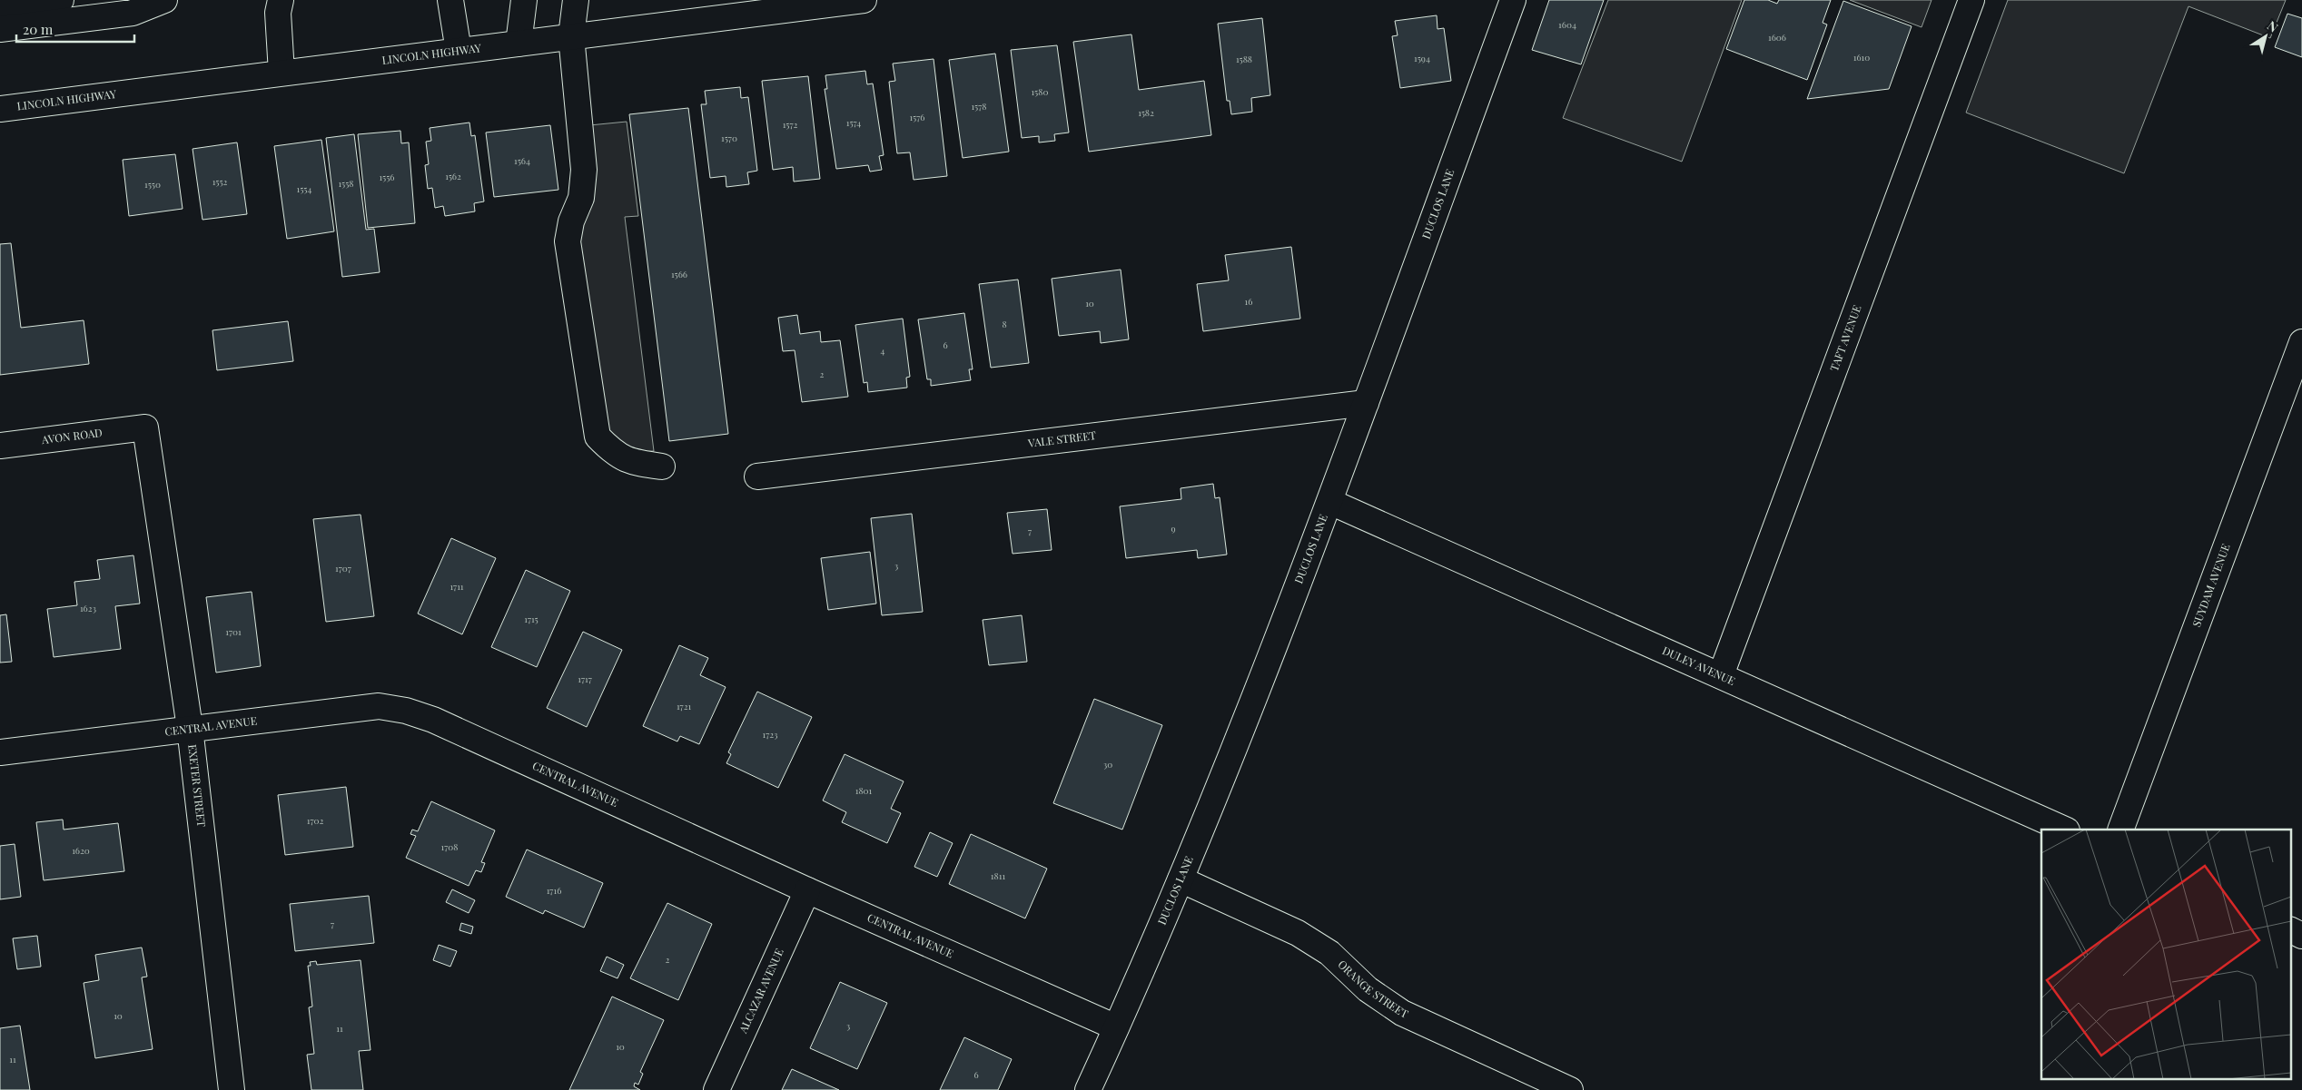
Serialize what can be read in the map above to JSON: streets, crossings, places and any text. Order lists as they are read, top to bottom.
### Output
{
  "streets": {
    "street": [
      "LINCOLN HIGHWAY",
      "DUCLOS LANE",
      "TAFT AVENUE",
      "AVON ROAD",
      "VALE STREET",
      "SUYDAM AVENUE",
      "DULEY AVENUE",
      "CENTRAL AVENUE",
      "EXETER STREET",
      "ORANGE STREET",
      "ALCAZAR AVENUE"
    ]
  },
  "crossings": [
    ["DUCLOS LANE", "VALE STREET"],
    ["DUCLOS LANE", "DULEY AVENUE"],
    ["DUCLOS LANE", "CENTRAL AVENUE"],
    ["DUCLOS LANE", "ORANGE STREET"],
    ["TAFT AVENUE", "DULEY AVENUE"],
    ["AVON ROAD", "EXETER STREET"],
    ["CENTRAL AVENUE", "EXETER STREET"],
    ["CENTRAL AVENUE", "ALCAZAR AVENUE"]
  ],
  "house_numbers": [
    "1604",
    "1606",
    "1610",
    "1594",
    "1588",
    "1580",
    "1578",
    "1582",
    "1576",
    "1574",
    "1572",
    "1570",
    "1564",
    "1562",
    "1556",
    "1552",
    "1558",
    "1550",
    "1554",
    "1566",
    "16",
    "10",
    "8",
    "6",
    "4",
    "2",
    "9",
    "7",
    "3",
    "1707",
    "1711",
    "1623",
    "1715",
    "1701",
    "1717",
    "1721",
    "1723",
    "30",
    "1801",
    "1702",
    "1708",
    "1620",
    "1811",
    "1716",
    "7",
    "2",
    "10",
    "3",
    "11",
    "10",
    "11",
    "6"
  ],
  "scale_bar": "20 m",
  "north": "top right"
}
